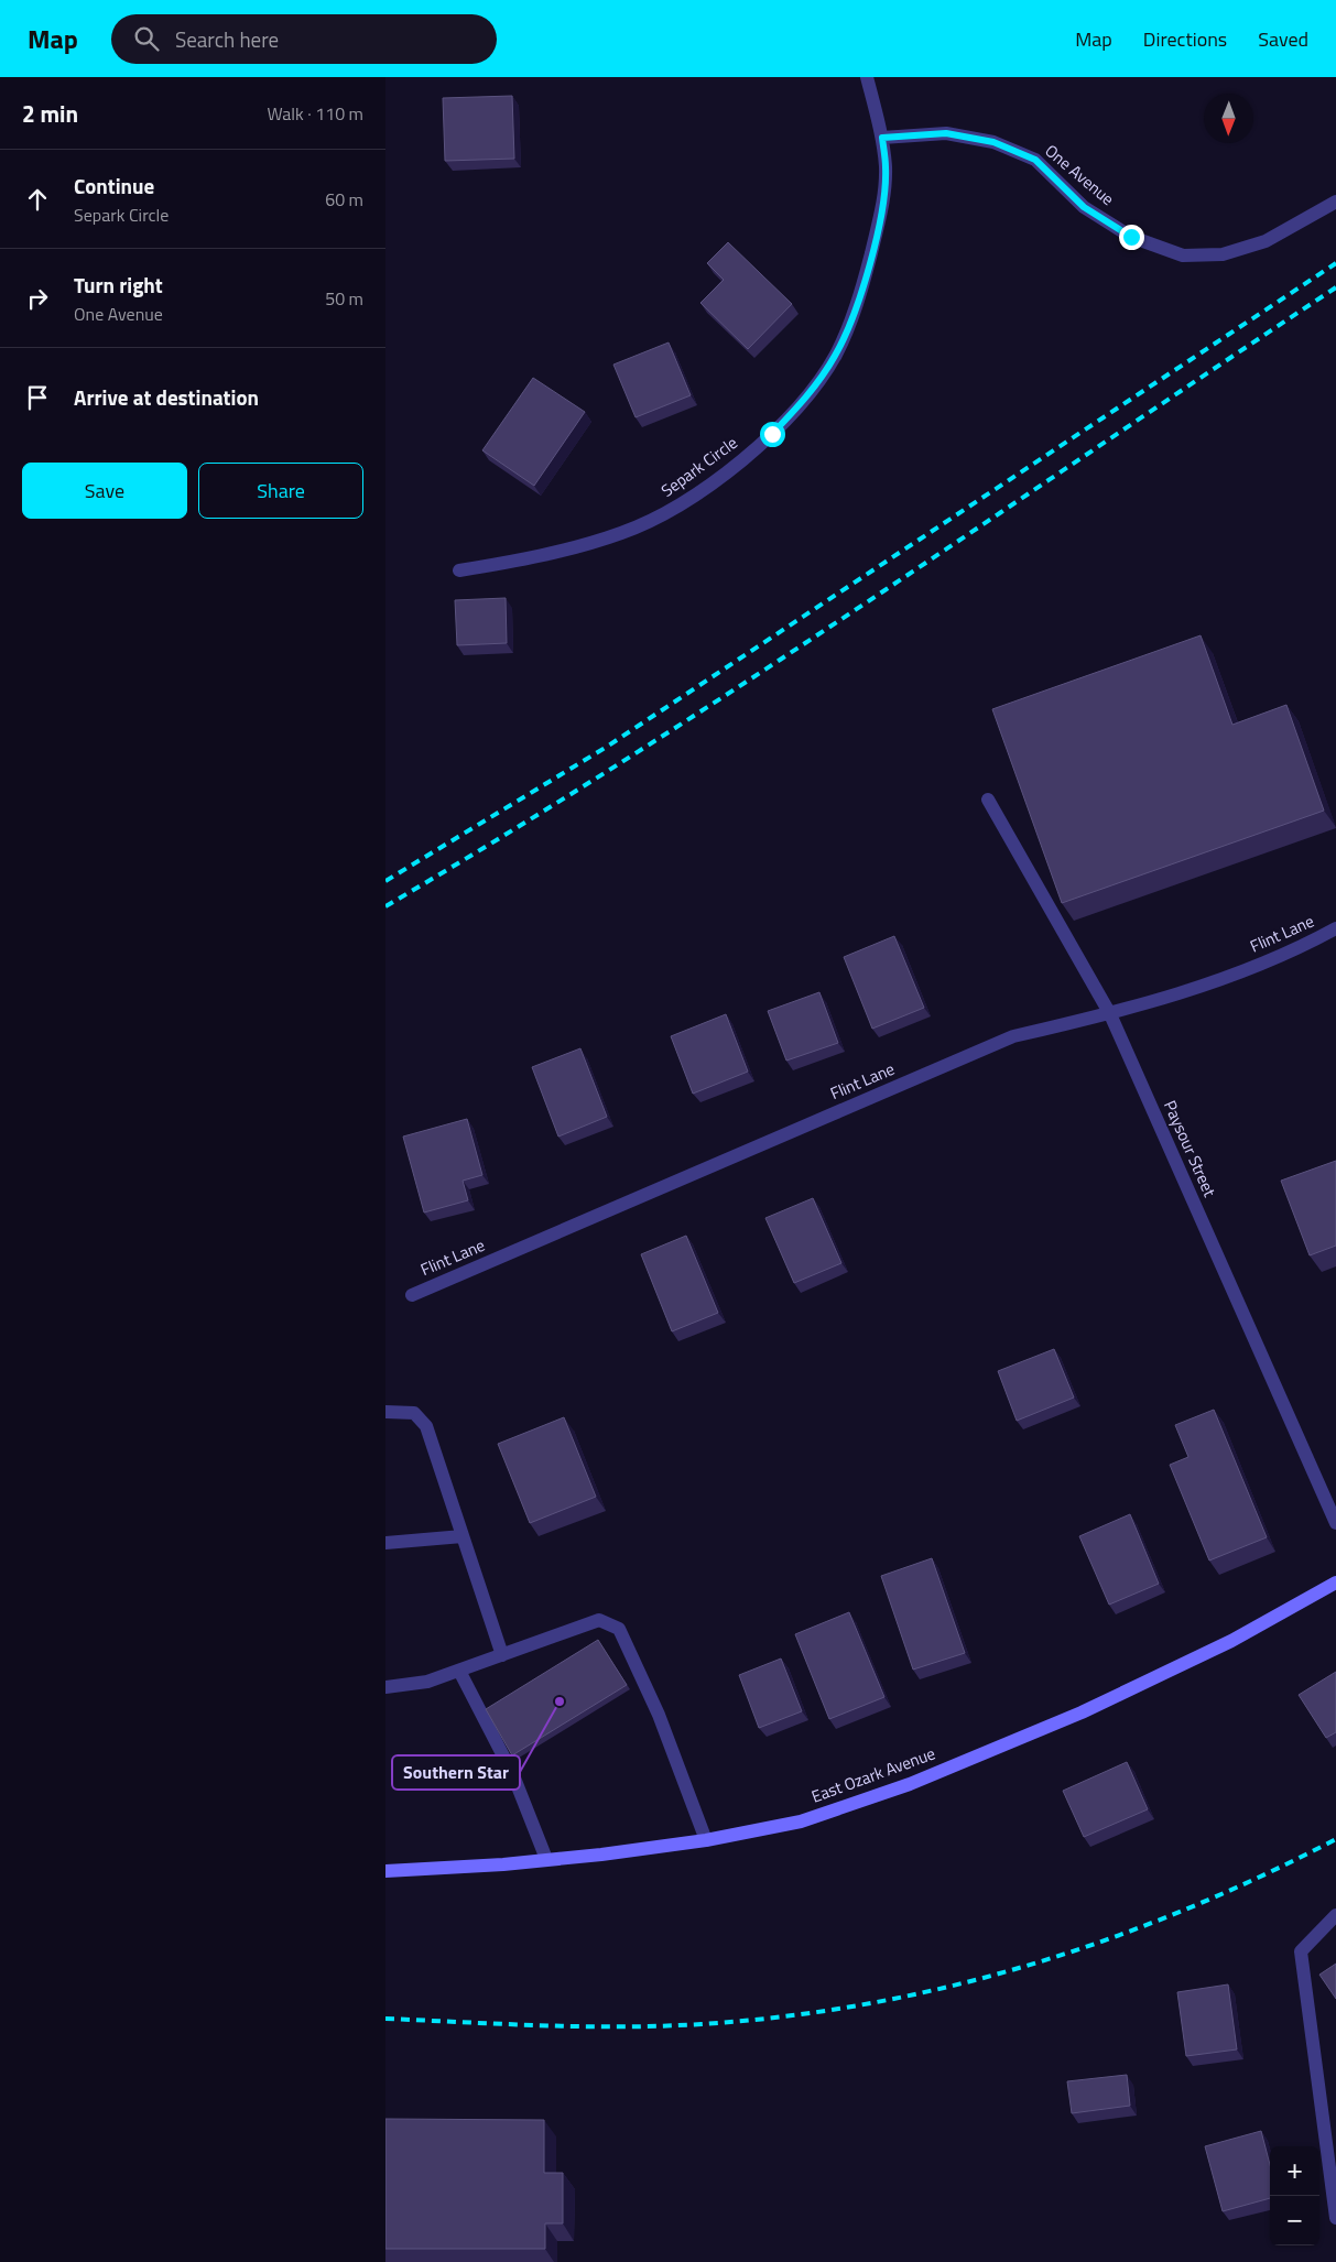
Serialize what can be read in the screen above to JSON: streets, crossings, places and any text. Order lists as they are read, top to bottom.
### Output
{
  "streets": {
    "main road": ["East Ozark Avenue"],
    "street": [
      "One Avenue",
      "Separk Circle",
      "Flint Lane",
      "Paysour Street"
    ]
  },
  "crossings": [
    ["One Avenue", "Separk Circle"],
    ["Flint Lane", "Paysour Street"]
  ],
  "places": ["Southern Star"],
  "north": "bottom",
  "page": {
    "header": "Map",
    "search": "Search here",
    "nav": ["Map", "Directions", "Saved"],
    "heading": ["2 min", "Walk · 110 m"],
    "list": [
      ["Continue", "Separk Circle", "60 m"],
      ["Turn right", "One Avenue", "50 m"],
      "Arrive at destination"
    ],
    "buttons": ["Save", "Share"],
    "map_buttons": ["+", "−"]
  }
}
